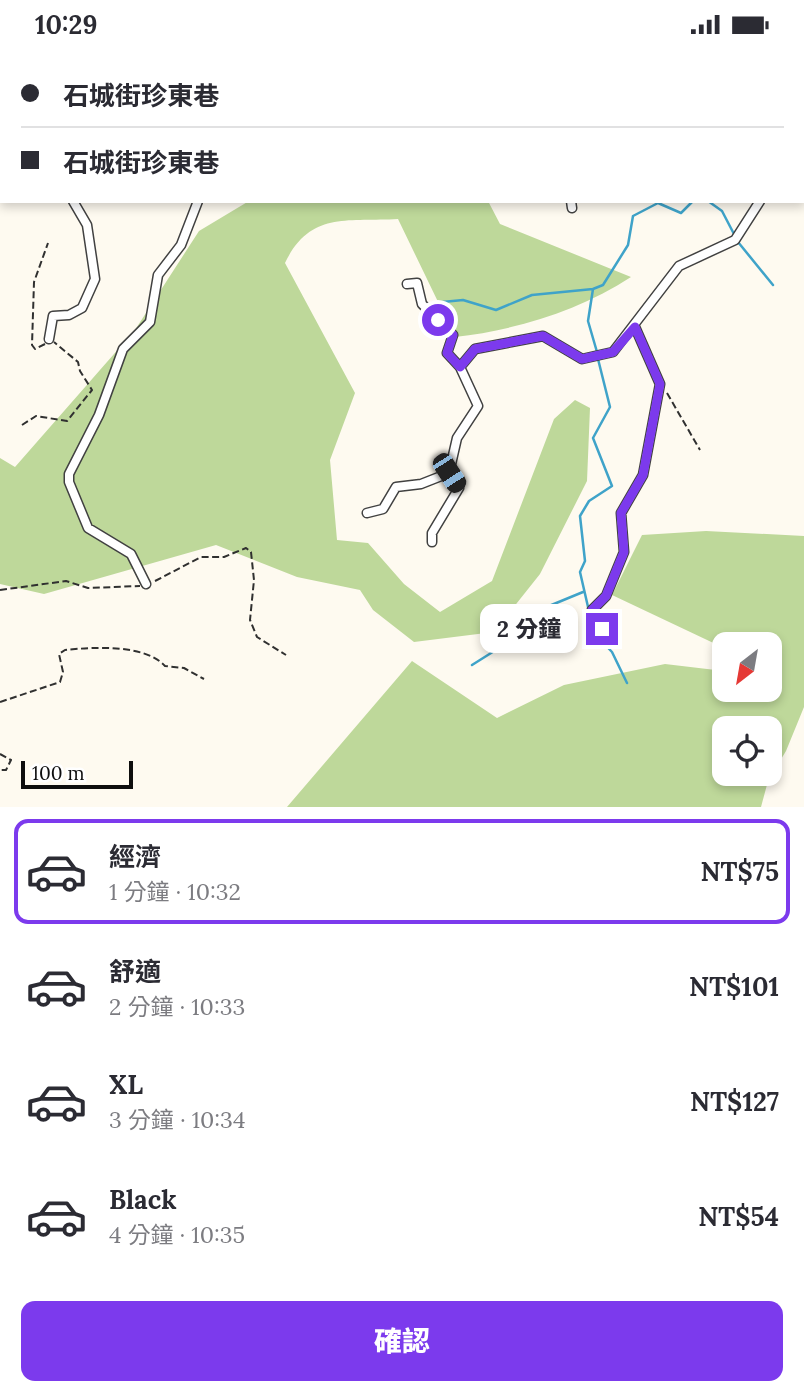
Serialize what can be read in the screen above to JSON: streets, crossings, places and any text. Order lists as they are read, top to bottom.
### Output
{
  "scale_bar": "100 m",
  "north": "bottom left",
  "page": {
    "status": "10:29",
    "banner": ["石城街珍東巷", "石城街珍東巷"],
    "bubble": "2 分鐘",
    "scale": "100 m",
    "list": [
      {
        "name": "經濟",
        "note": "1 分鐘 · 10:32",
        "value": "NT$75"
      },
      {
        "name": "舒適",
        "note": "2 分鐘 · 10:33",
        "value": "NT$101"
      },
      {
        "name": "XL",
        "note": "3 分鐘 · 10:34",
        "value": "NT$127"
      },
      {
        "name": "Black",
        "note": "4 分鐘 · 10:35",
        "value": "NT$54"
      }
    ],
    "buttons": "確認"
  }
}
